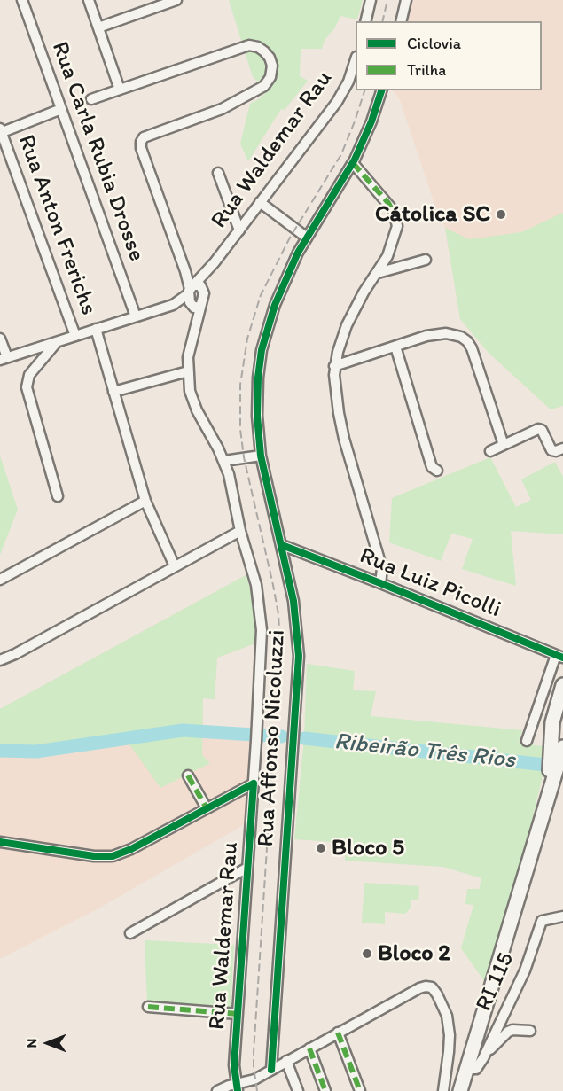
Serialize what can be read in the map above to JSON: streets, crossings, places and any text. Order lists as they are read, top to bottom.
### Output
{
  "streets": {
    "street": [
      "Rua Waldemar Rau",
      "Rua Carla Rubia Drosse",
      "Rua Anton Frerichs",
      "Rua Luiz Picolli",
      "Rua Affonso Nicoluzzi",
      "RI 115"
    ]
  },
  "crossings": [
    ["Rua Luiz Picolli", "Rua Affonso Nicoluzzi"]
  ],
  "water": ["Ribeirão Três Rios"],
  "places": ["Cátolica SC", "Bloco 5", "Bloco 2"],
  "legend": ["Ciclovia", "Trilha"],
  "north": "left"
}
